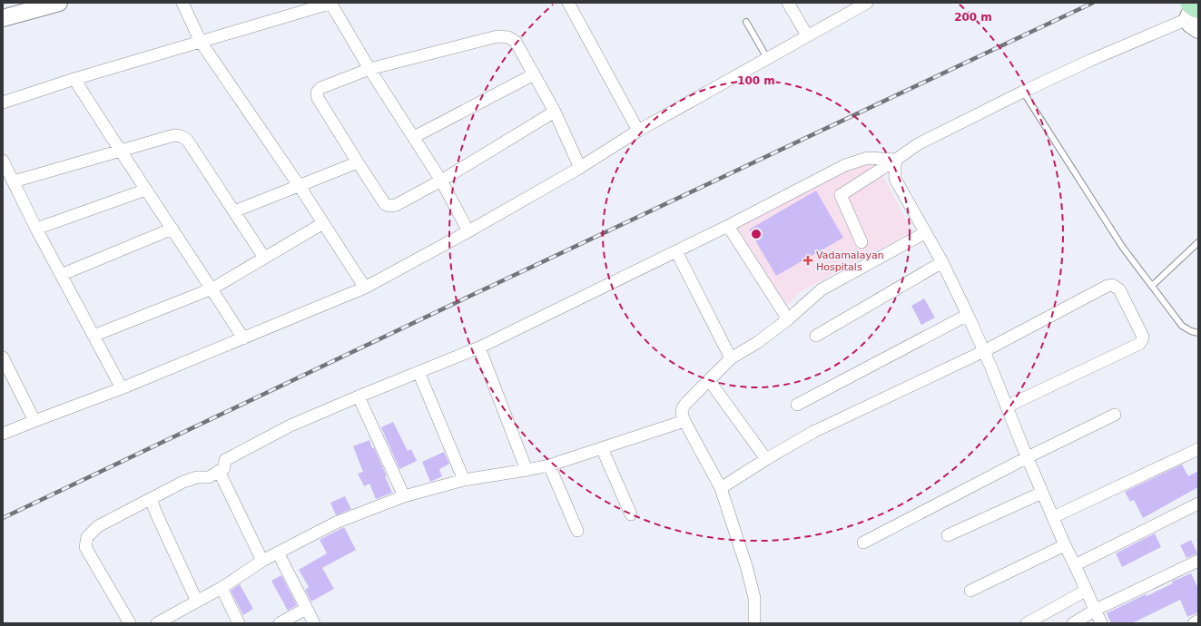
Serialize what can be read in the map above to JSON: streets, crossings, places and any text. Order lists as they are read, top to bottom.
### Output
{
  "places": {
    "health": ["Vadamalayan Hospitals"]
  },
  "rings": ["200 m", "100 m"]
}
